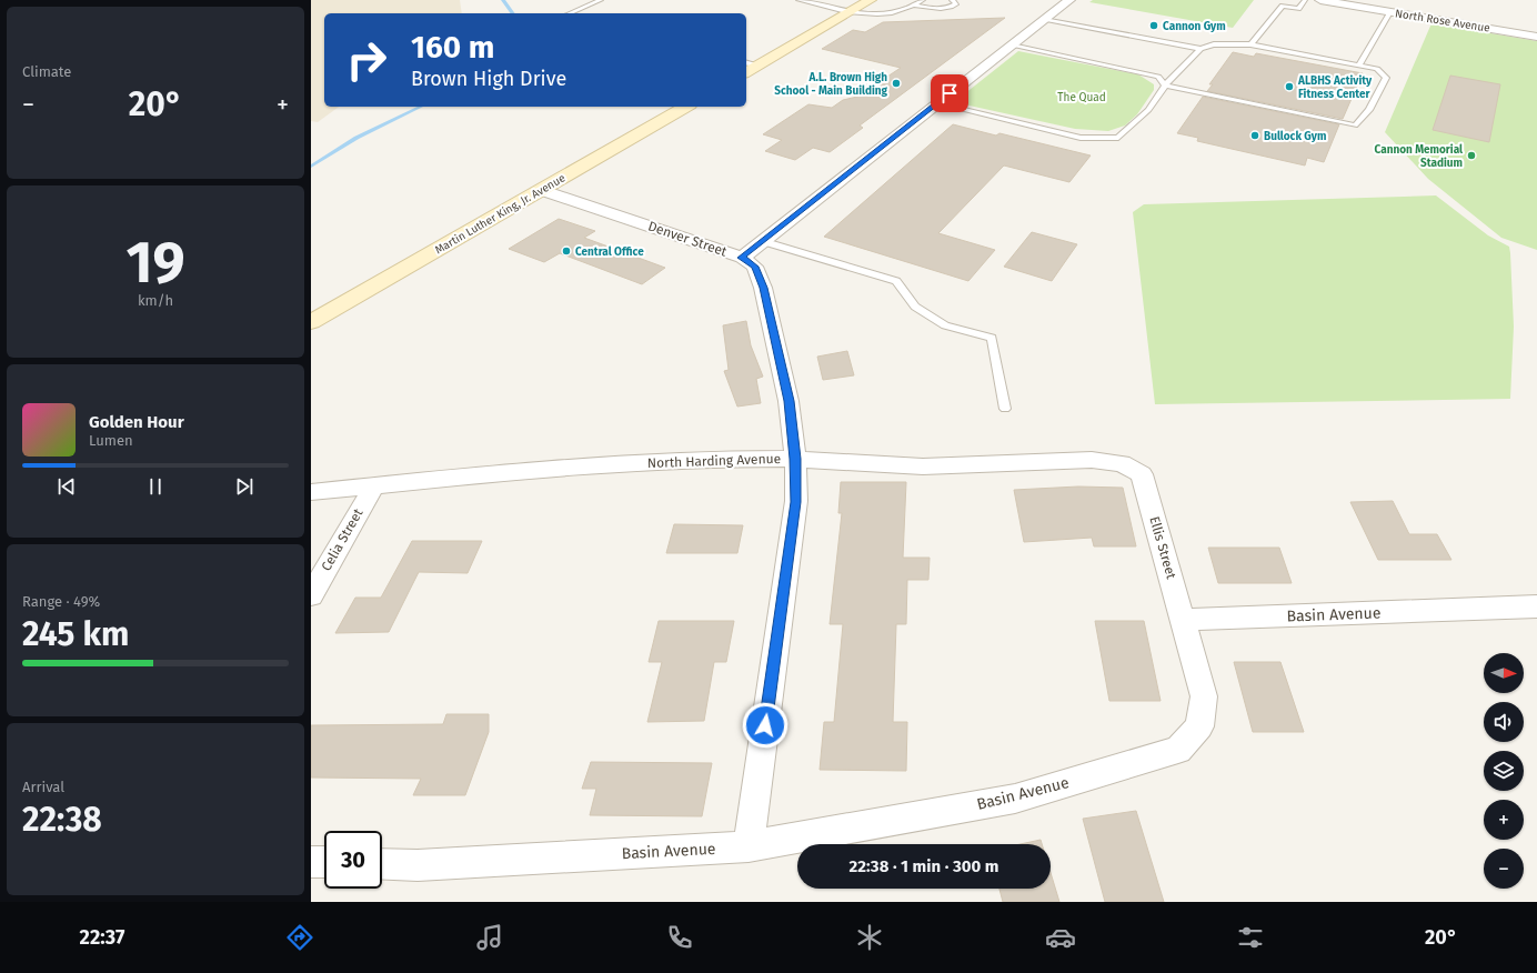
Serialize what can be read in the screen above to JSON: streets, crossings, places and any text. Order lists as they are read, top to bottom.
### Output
{
  "streets": {
    "main road": ["Martin Luther King, Jr. Avenue"],
    "street": [
      "North Rose Avenue",
      "Denver Street",
      "North Harding Avenue",
      "Celia Street",
      "Ellis Street",
      "Basin Avenue"
    ]
  },
  "crossings": [
    ["Martin Luther King, Jr. Avenue", "Denver Street"],
    ["Denver Street", "North Harding Avenue"],
    ["Denver Street", "Basin Avenue"],
    ["North Harding Avenue", "Celia Street"],
    ["North Harding Avenue", "Ellis Street"],
    ["Ellis Street", "Basin Avenue"]
  ],
  "parks": ["The Quad"],
  "places": [
    "Cannon Gym",
    "A.L. Brown High School - Main Building",
    "ALBHS Activity Fitness Center",
    "Bullock Gym",
    "Cannon Memorial Stadium",
    "Central Office"
  ],
  "north": "right",
  "page": {
    "tile": [
      "Climate",
      ["19", "km/h"],
      ["Range · 49%", "245 km"],
      ["Arrival", "22:38"]
    ],
    "turn": ["160 m", "Brown High Drive"],
    "heat": ["−", "20°", "+"],
    "song": ["Golden Hour", "Lumen"],
    "map_buttons": ["+", "−"],
    "limit": "30",
    "trip": "22:38 · 1 min · 300 m",
    "tabs": ["22:37", "20°"]
  }
}
